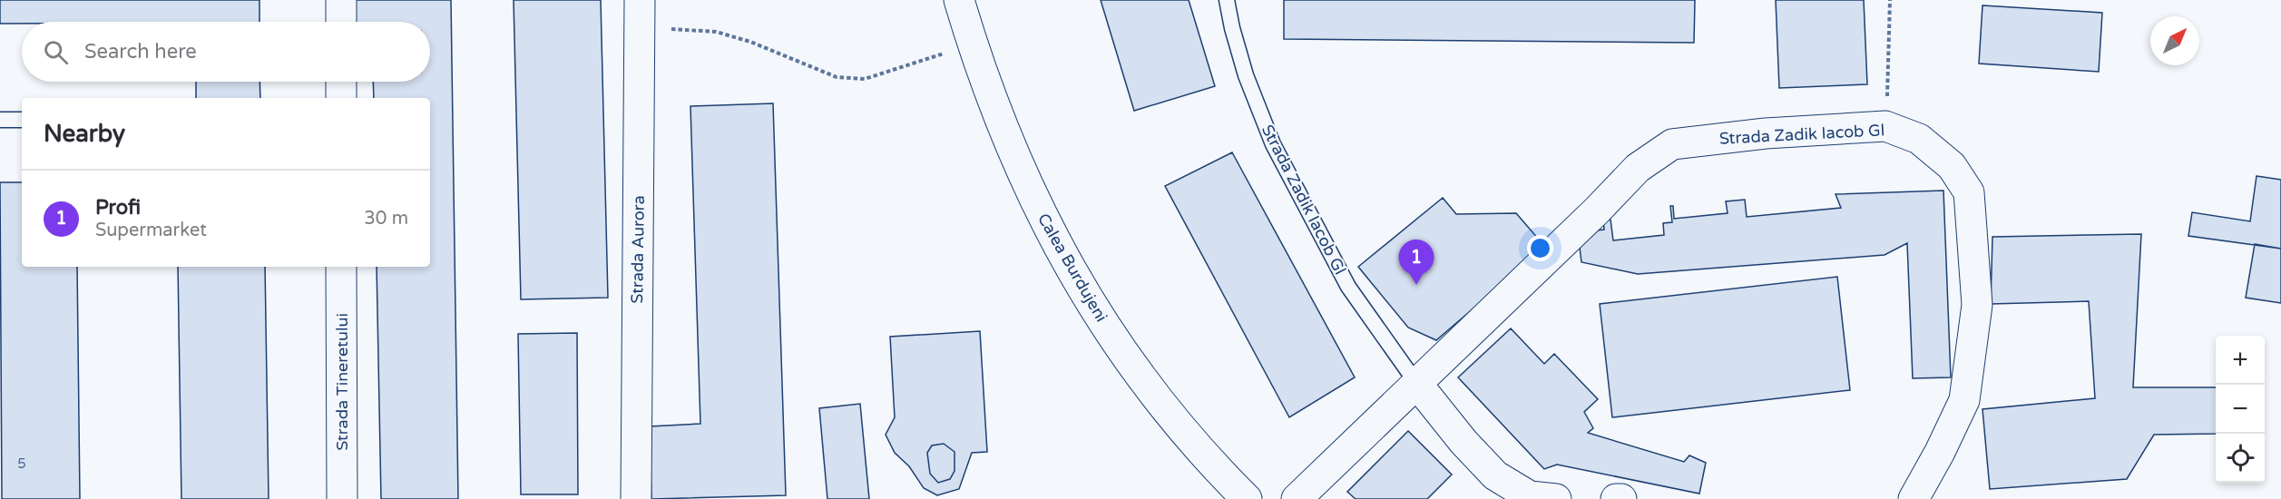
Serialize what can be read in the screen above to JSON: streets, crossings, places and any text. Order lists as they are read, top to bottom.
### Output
{
  "streets": {
    "street": [
      "Strada Zadik Iacob Gl",
      "Strada Aurora",
      "Calea Burdujeni",
      "Strada Tineretului"
    ]
  },
  "house_numbers": ["5"],
  "north": "top right",
  "page": {
    "search": "Search here",
    "heading": "Nearby",
    "list": [
      {
        "mark": "1",
        "name": "Profi",
        "note": "Supermarket",
        "value": "30 m"
      }
    ],
    "pins": "1",
    "map_buttons": ["+", "−"]
  }
}
